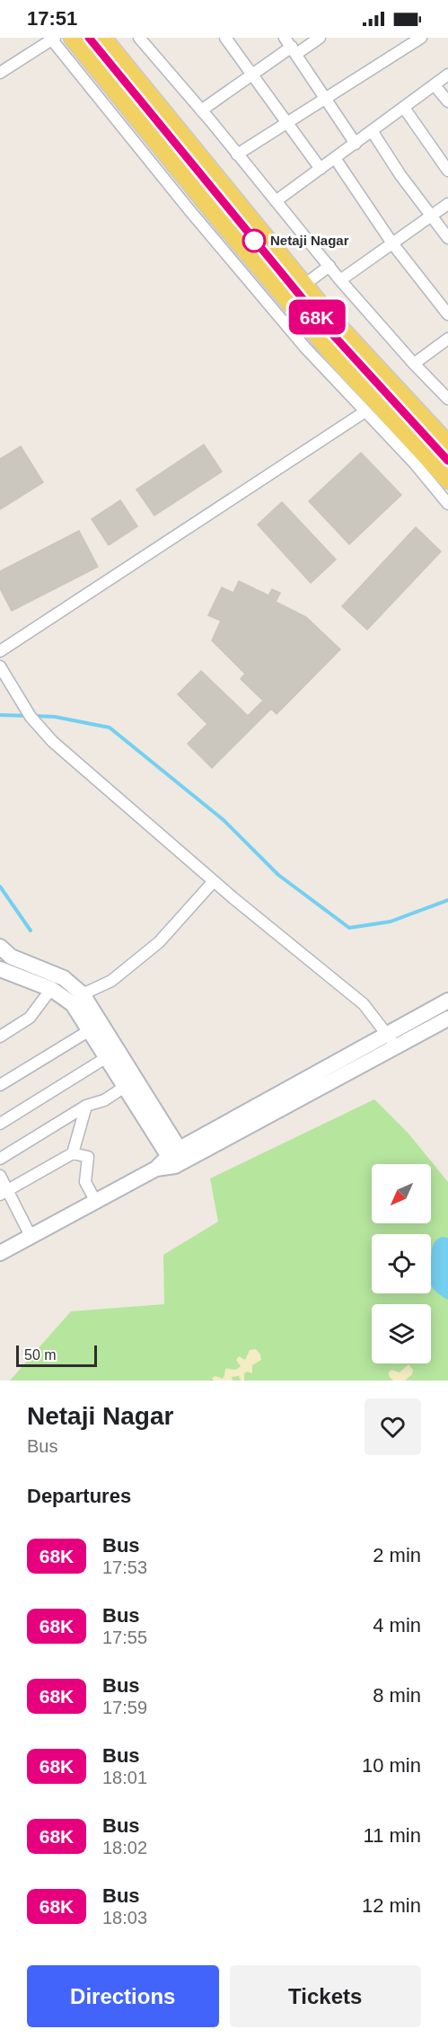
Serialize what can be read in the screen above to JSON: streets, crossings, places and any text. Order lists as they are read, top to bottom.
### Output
{
  "places": ["Netaji Nagar"],
  "lines": ["bus line 68K"],
  "scale_bar": "50 m",
  "north": "bottom left",
  "page": {
    "status": "17:51",
    "on_map": "68K",
    "scale": "50 m",
    "heading": [
      ["Netaji Nagar", "Bus"],
      "Departures"
    ],
    "list": [
      {
        "mark": "68K",
        "name": "Bus",
        "note": "17:53",
        "value": "2 min"
      },
      {
        "mark": "68K",
        "name": "Bus",
        "note": "17:55",
        "value": "4 min"
      },
      {
        "mark": "68K",
        "name": "Bus",
        "note": "17:59",
        "value": "8 min"
      },
      {
        "mark": "68K",
        "name": "Bus",
        "note": "18:01",
        "value": "10 min"
      },
      {
        "mark": "68K",
        "name": "Bus",
        "note": "18:02",
        "value": "11 min"
      },
      {
        "mark": "68K",
        "name": "Bus",
        "note": "18:03",
        "value": "12 min"
      }
    ],
    "buttons": ["Directions", "Tickets"]
  }
}
